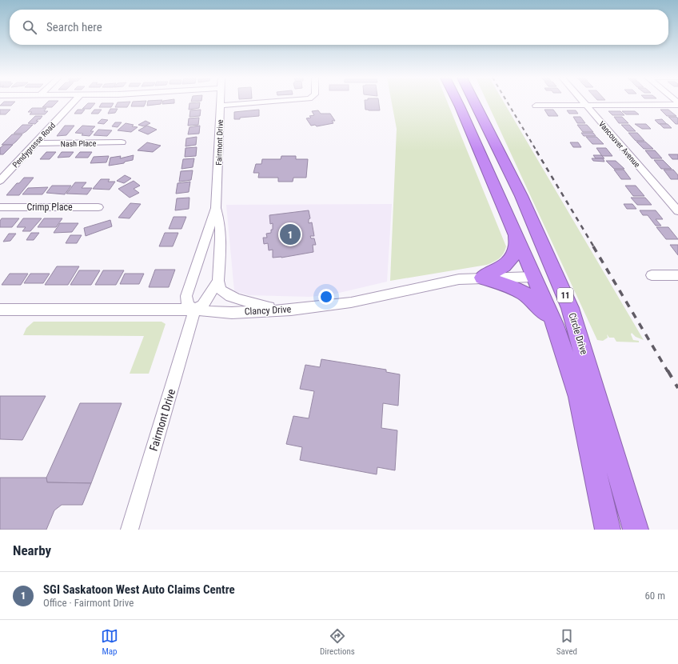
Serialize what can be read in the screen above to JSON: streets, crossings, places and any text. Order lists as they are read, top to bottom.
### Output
{
  "streets": {
    "highway": ["11", "Circle Drive"],
    "street": [
      "Fairmont Drive",
      "Nash Place",
      "Vancouver Avenue",
      "Pendygrasse Road",
      "Crimp Place",
      "Clancy Drive"
    ]
  },
  "crossings": [
    ["Fairmont Drive", "Clancy Drive"],
    ["Nash Place", "Pendygrasse Road"],
    ["Clancy Drive", "Circle Drive"]
  ],
  "page": {
    "search": "Search here",
    "pins": "1",
    "heading": "Nearby",
    "list": [
      {
        "mark": "1",
        "name": "SGI Saskatoon West Auto Claims Centre",
        "note": "Office · Fairmont Drive",
        "value": "60 m"
      }
    ],
    "nav": ["Map", "Directions", "Saved"]
  }
}
